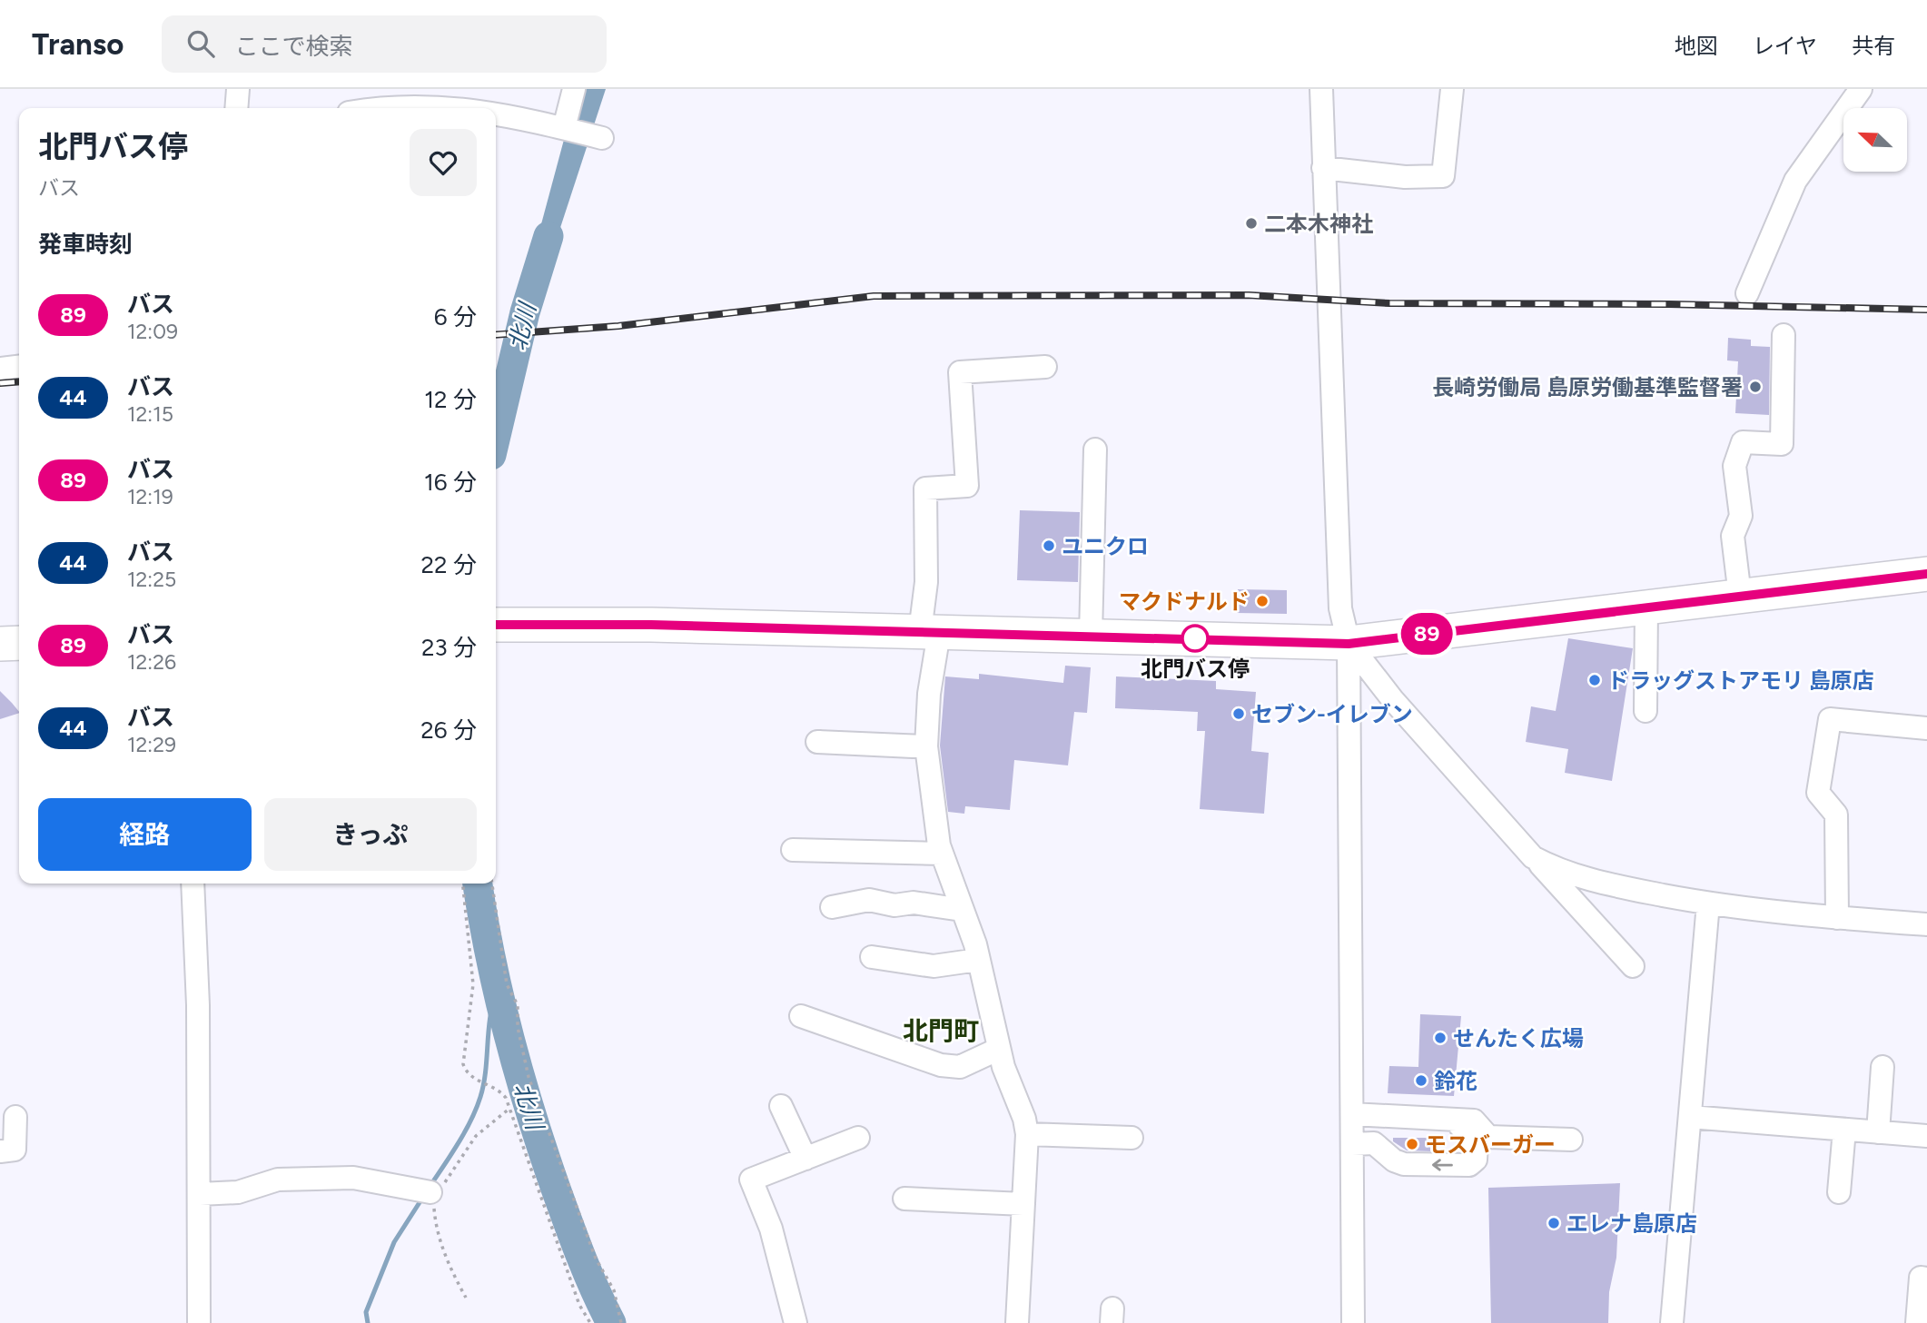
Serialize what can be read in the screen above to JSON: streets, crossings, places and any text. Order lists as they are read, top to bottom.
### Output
{
  "districts": ["北門町"],
  "water": ["北川"],
  "places": [
    "二本木神社",
    "長崎労働局 島原労働基準監督署",
    "ユニクロ",
    "マクドナルド",
    "北門バス停",
    "ドラッグストアモリ 島原店",
    "セブン-イレブン",
    "せんたく広場",
    "鈴花",
    "モスバーガー",
    "エレナ島原店"
  ],
  "lines": ["bus line 89"],
  "north": "top left",
  "page": {
    "header": "Transo",
    "search": "ここで検索",
    "nav": ["地図", "レイヤ", "共有"],
    "on_map": "89",
    "heading": [
      ["北門バス停", "バス"],
      "発車時刻"
    ],
    "list": [
      {
        "mark": "89",
        "name": "バス",
        "note": "12:09",
        "value": "6 分"
      },
      {
        "mark": "44",
        "name": "バス",
        "note": "12:15",
        "value": "12 分"
      },
      {
        "mark": "89",
        "name": "バス",
        "note": "12:19",
        "value": "16 分"
      },
      {
        "mark": "44",
        "name": "バス",
        "note": "12:25",
        "value": "22 分"
      },
      {
        "mark": "89",
        "name": "バス",
        "note": "12:26",
        "value": "23 分"
      },
      {
        "mark": "44",
        "name": "バス",
        "note": "12:29",
        "value": "26 分"
      }
    ],
    "buttons": ["経路", "きっぷ"]
  }
}
